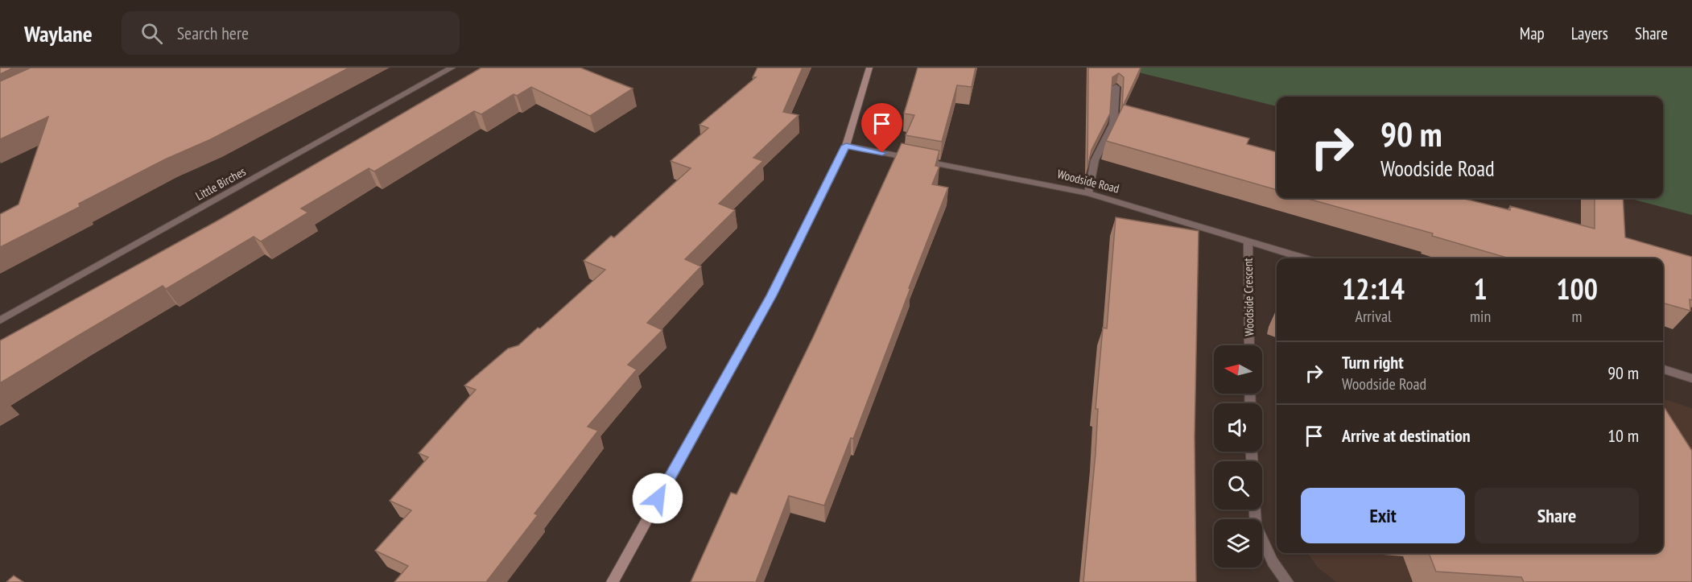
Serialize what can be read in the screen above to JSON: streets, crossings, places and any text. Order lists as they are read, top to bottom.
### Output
{
  "streets": {
    "street": ["Woodside Road", "Little Birches", "Woodside Crescent"]
  },
  "crossings": [
    ["Woodside Road", "Woodside Crescent"]
  ],
  "north": "left",
  "page": {
    "header": "Waylane",
    "search": "Search here",
    "nav": ["Map", "Layers", "Share"],
    "turn": ["90 m", "Woodside Road"],
    "eta": [
      "12:14",
      "Arrival",
      "1",
      "min",
      "100",
      "m"
    ],
    "list": [
      {
        "name": "Turn right",
        "note": "Woodside Road",
        "value": "90 m"
      },
      {
        "name": "Arrive at destination",
        "value": "10 m"
      }
    ],
    "buttons": ["Exit", "Share"]
  }
}
